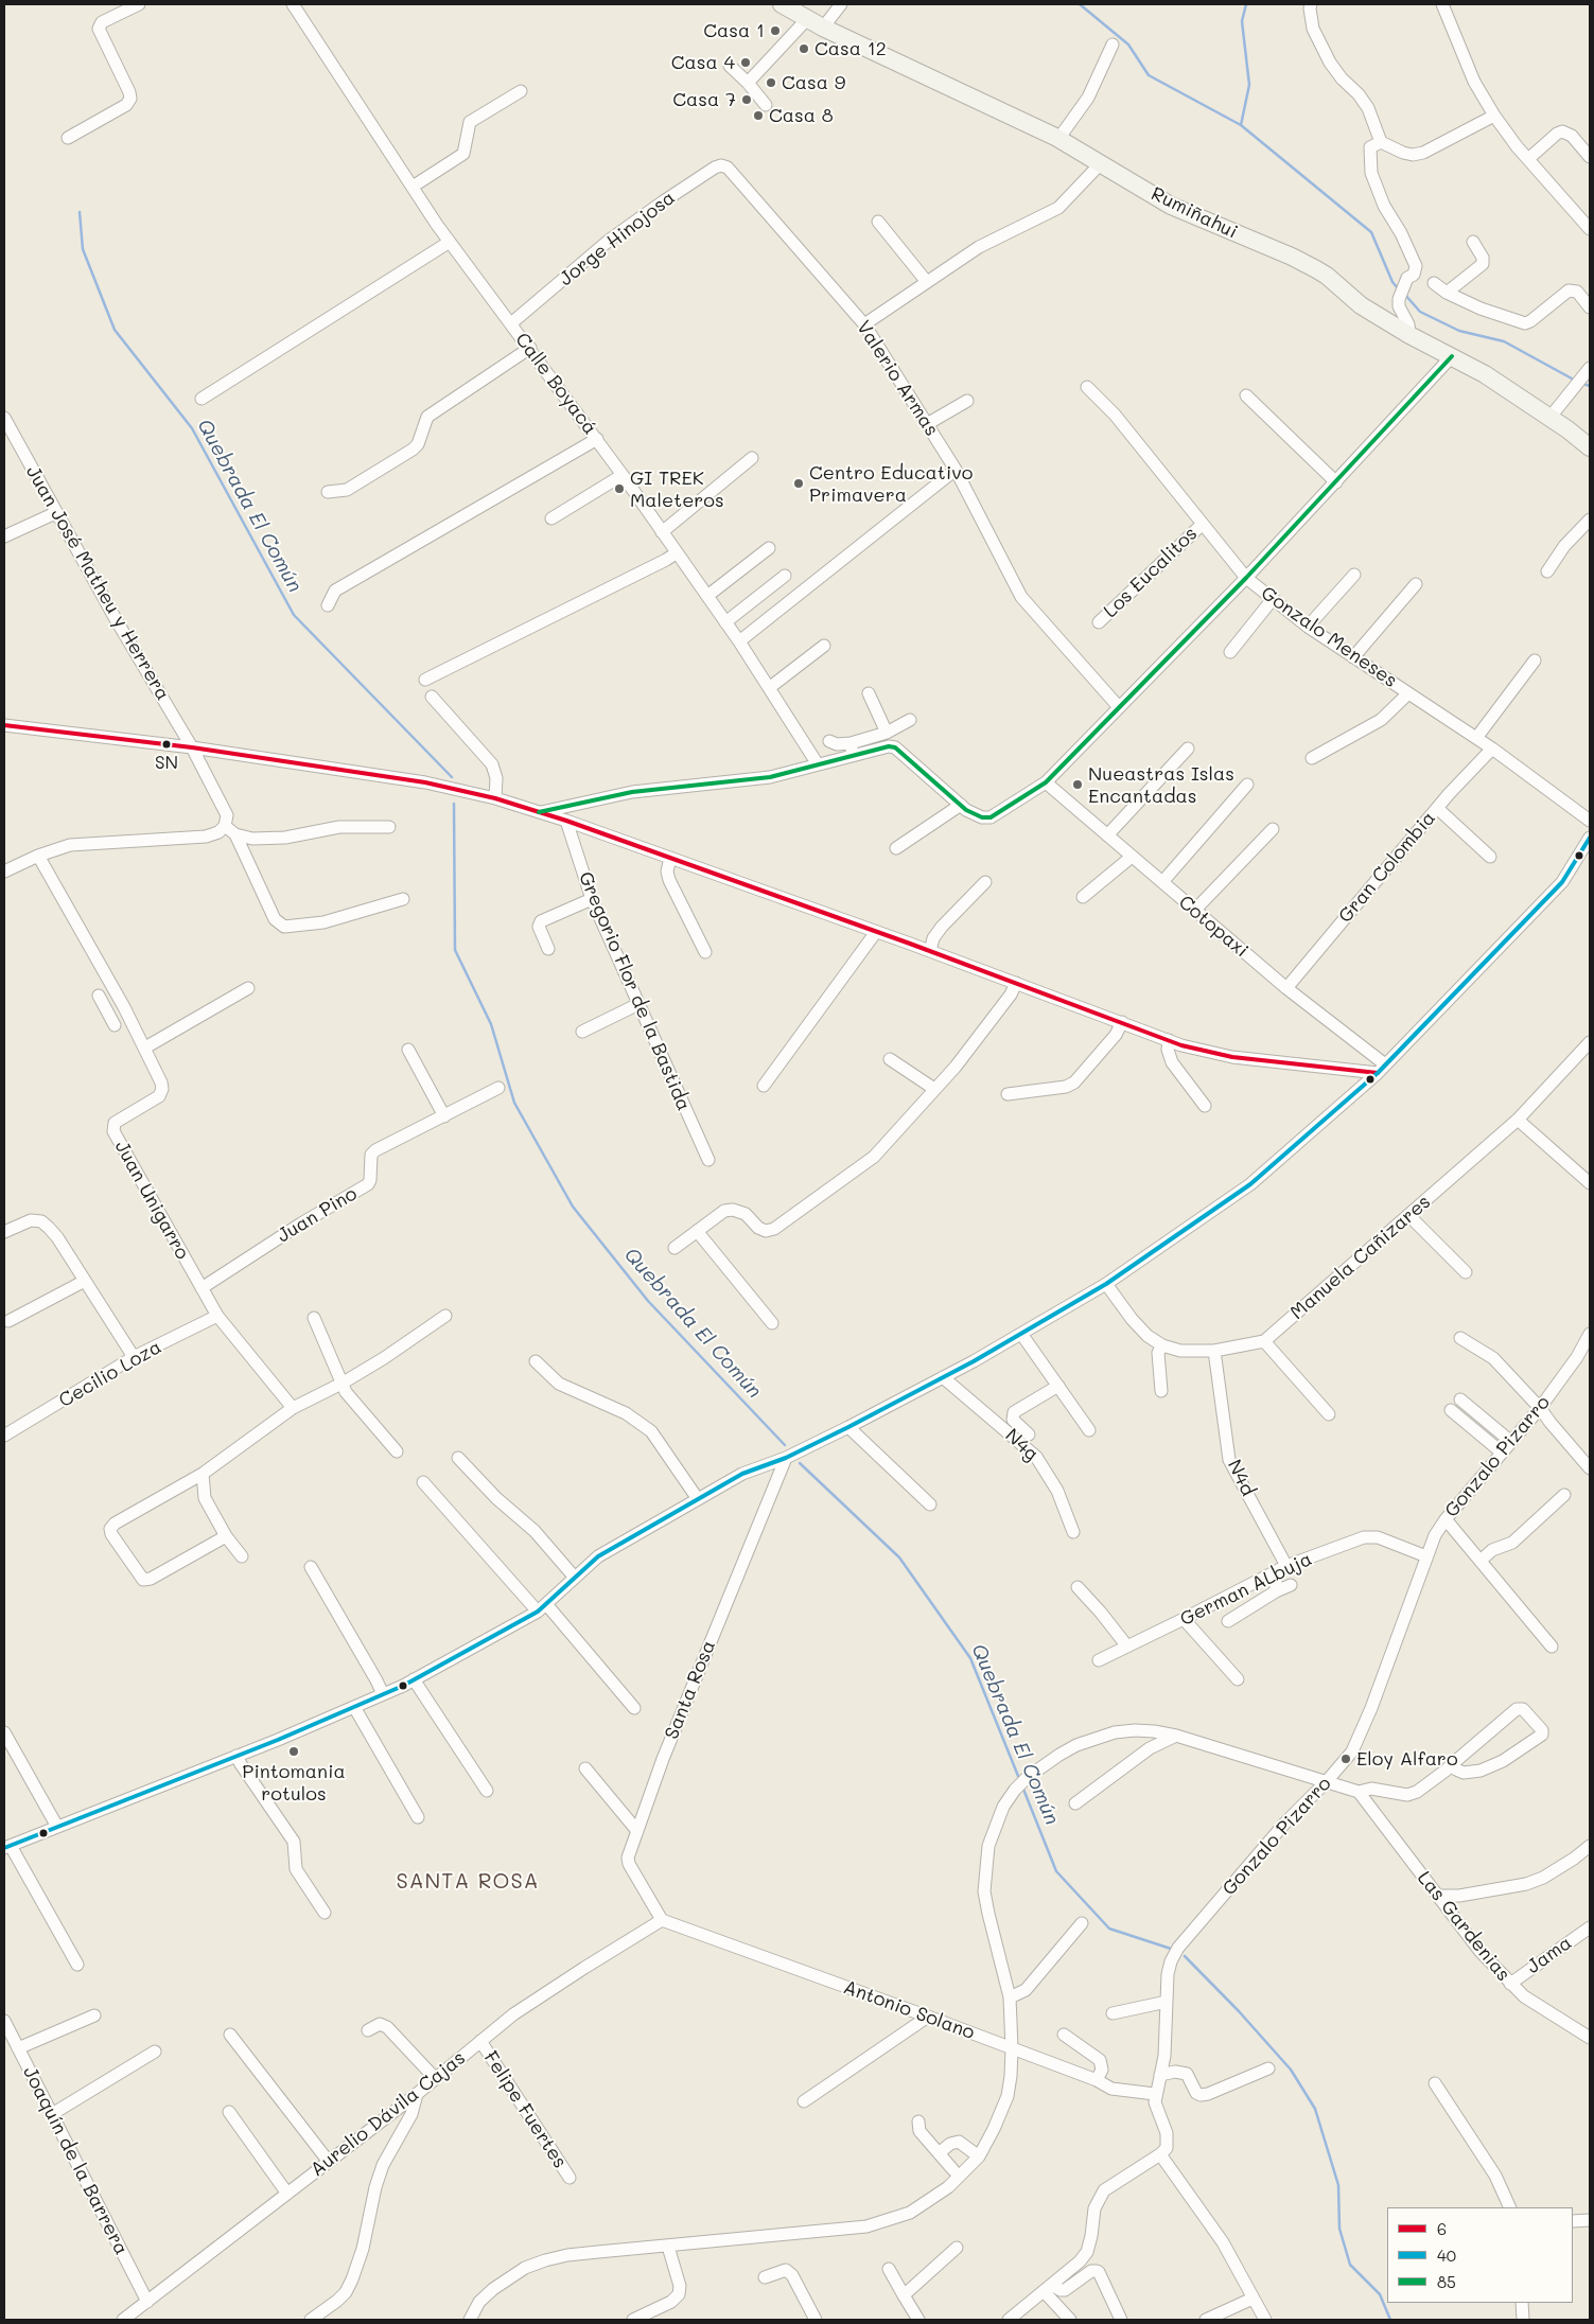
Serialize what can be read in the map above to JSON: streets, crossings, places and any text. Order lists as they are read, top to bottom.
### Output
{
  "streets": {
    "street": [
      "Rumiñahui",
      "Jorge Hinojosa",
      "Valerio Armas",
      "Calle Boyacá",
      "Los Eucalitos",
      "Juan José Matheu y Herrera",
      "Gonzalo Meneses",
      "Gran Colombia",
      "Cotopaxi",
      "Gregorio Flor de la Bastida",
      "Juan Unigarro",
      "Juan Pino",
      "Manuela Cañizares",
      "Cecilio Loza",
      "N4g",
      "Gonzalo Pizarro",
      "N4d",
      "German ALbuja",
      "Santa Rosa",
      "Las Gardenias",
      "Jama",
      "Antonio Solano",
      "Felipe Fuertes",
      "Aurelio Dávila Cajas",
      "Joaquín de la Barrera"
    ]
  },
  "crossings": [
    ["Jorge Hinojosa", "Valerio Armas"],
    ["Jorge Hinojosa", "Calle Boyacá"],
    ["Los Eucalitos", "Gonzalo Meneses"],
    ["Gonzalo Meneses", "Gran Colombia"],
    ["Gran Colombia", "Cotopaxi"],
    ["Juan Unigarro", "Juan Pino"],
    ["Juan Unigarro", "Cecilio Loza"],
    ["Gonzalo Pizarro", "German ALbuja"],
    ["Gonzalo Pizarro", "Antonio Solano"],
    ["N4d", "German ALbuja"],
    ["Santa Rosa", "Antonio Solano"],
    ["Santa Rosa", "Aurelio Dávila Cajas"],
    ["Las Gardenias", "Jama"],
    ["Antonio Solano", "Aurelio Dávila Cajas"],
    ["Felipe Fuertes", "Aurelio Dávila Cajas"],
    ["Aurelio Dávila Cajas", "Joaquín de la Barrera"]
  ],
  "districts": ["SANTA ROSA"],
  "water": ["Quebrada El Común"],
  "places": [
    "Casa 1",
    "Casa 12",
    "Casa 4",
    "Casa 9",
    "Casa 7",
    "Casa 8",
    "Centro Educativo Primavera",
    "GI TREK Maleteros",
    "SN",
    "Nueastras Islas Encantadas",
    "Pintomania rotulos",
    "Eloy Alfaro"
  ],
  "lines": ["transit line 85", "transit line 6", "transit line 40"],
  "legend": ["6", "40", "85"]
}
